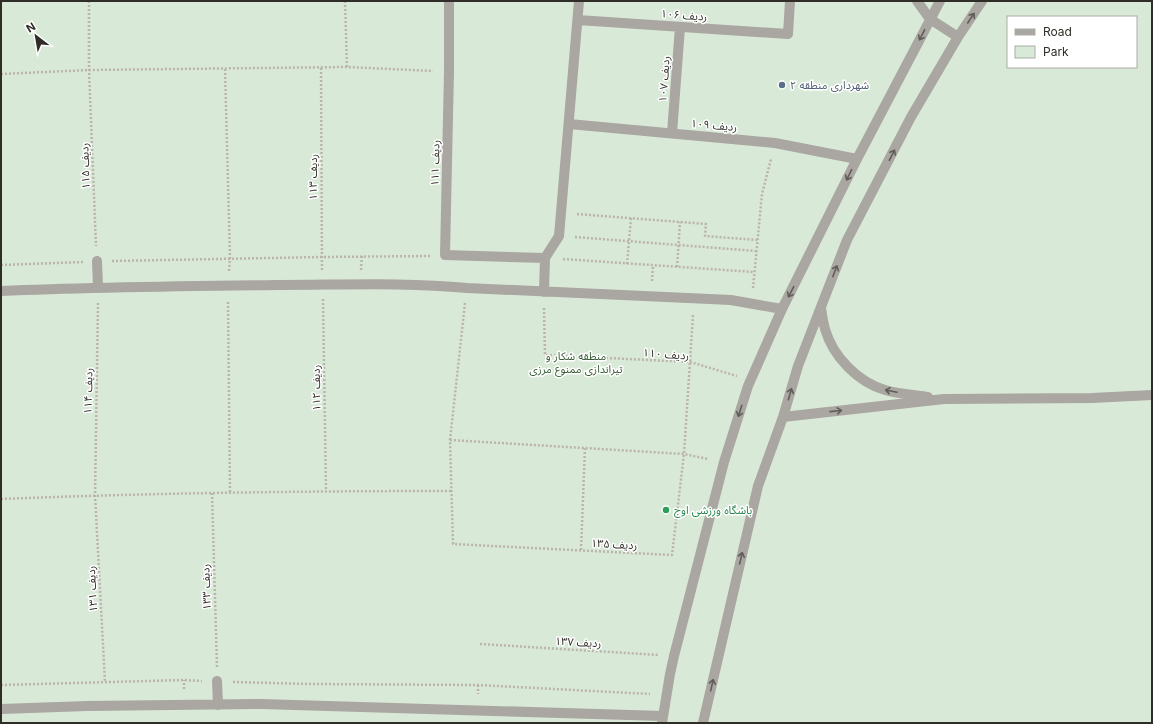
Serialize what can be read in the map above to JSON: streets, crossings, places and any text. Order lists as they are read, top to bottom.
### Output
{
  "streets": {
    "street": [
      "ردیف ۱۰۶",
      "ردیف ۱۰۷",
      "ردیف ۱۰۹",
      "ردیف ۱۱۱"
    ],
    "path": [
      "ردیف ۱۱۵",
      "ردیف ۱۱۳",
      "ردیف ۱۱۰",
      "ردیف ۱۱۲",
      "ردیف ۱۱۴",
      "ردیف ۱۳۵",
      "ردیف ۱۳۳",
      "ردیف ۱۳۱",
      "ردیف ۱۳۷"
    ]
  },
  "crossings": [
    ["ردیف ۱۰۶", "ردیف ۱۰۷"],
    ["ردیف ۱۰۷", "ردیف ۱۰۹"],
    ["ردیف ۱۱۳", "ردیف ۱۱۲"],
    ["ردیف ۱۱۴", "ردیف ۱۳۱"]
  ],
  "parks": ["منطقه شکار و تیراندازی ممنوع مرزی"],
  "places": ["شهرداری منطقه ۲", "باشگاه ورزشی اوج"],
  "legend": ["Road", "Park"],
  "north": "top left"
}
